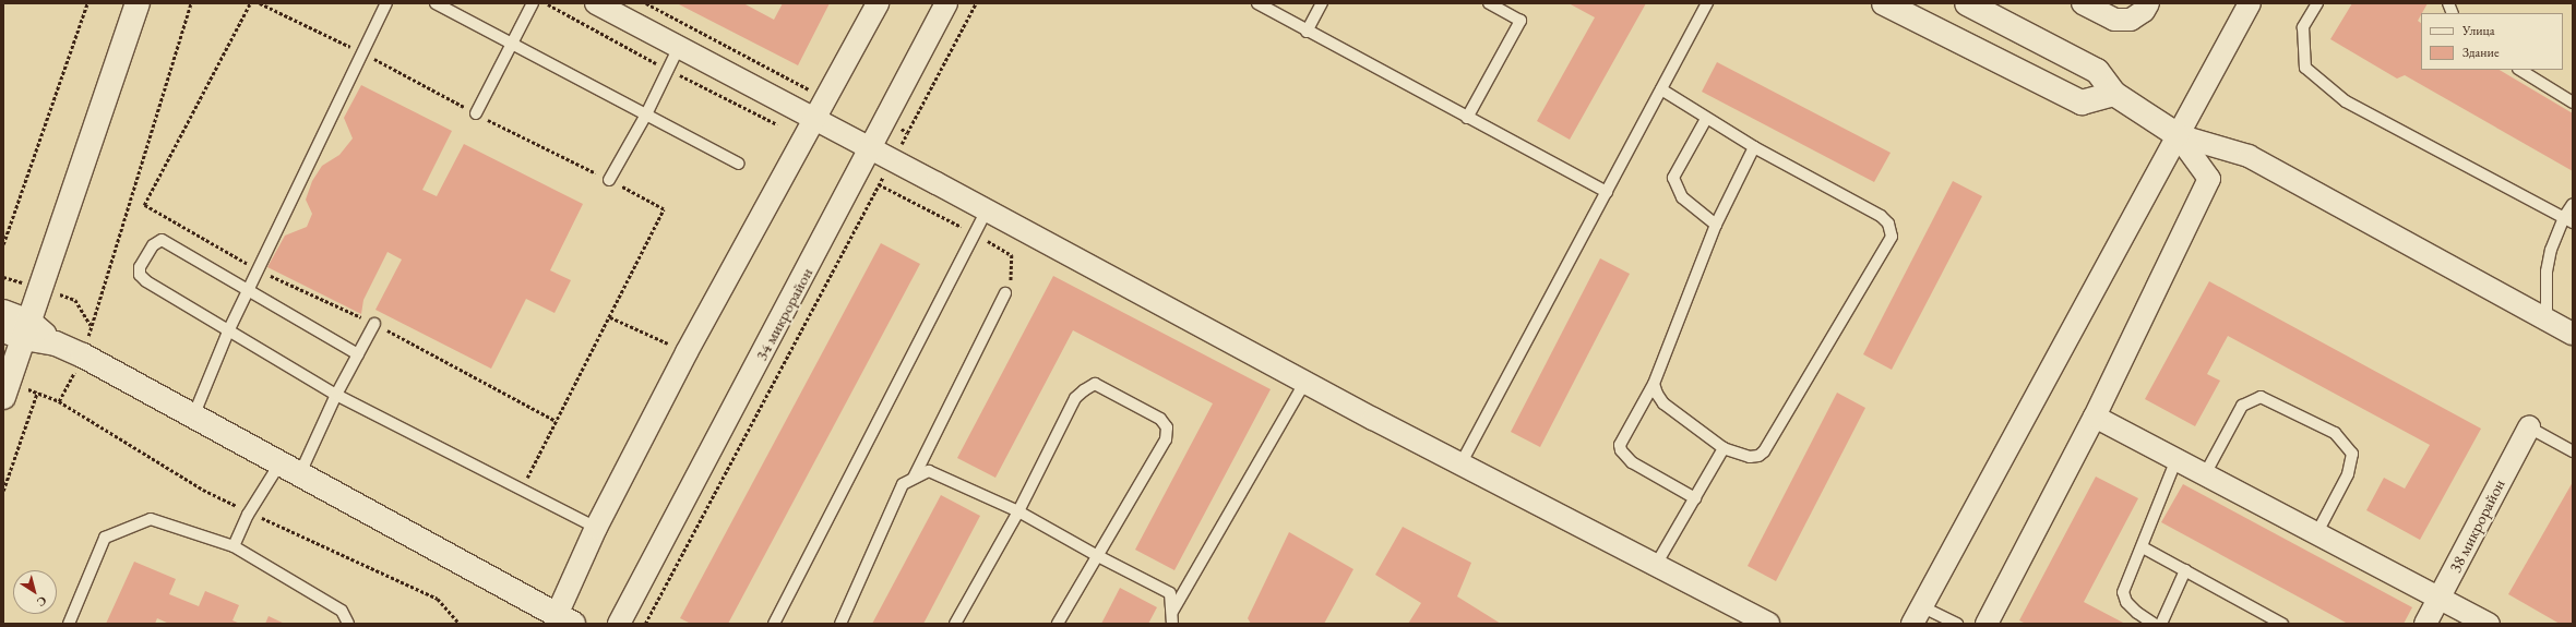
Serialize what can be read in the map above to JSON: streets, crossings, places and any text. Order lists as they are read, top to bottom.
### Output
{
  "streets": {
    "street": ["34 микрорайон", "38 микрорайон"]
  },
  "legend": ["Улица", "Здание"],
  "north": "bottom right"
}
